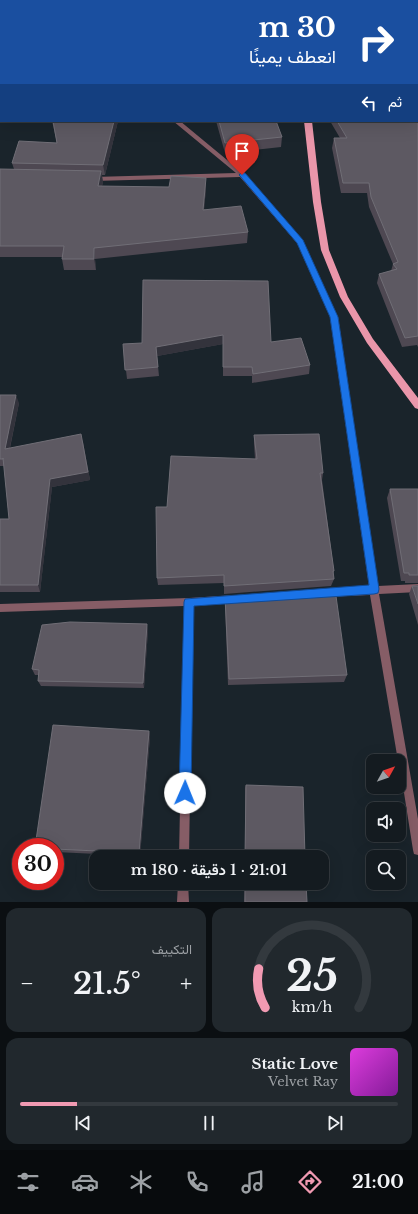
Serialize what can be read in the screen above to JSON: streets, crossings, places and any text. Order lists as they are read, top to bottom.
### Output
{
  "north": "top right",
  "page": {
    "turn": ["30 m", "انعطف يمينًا"],
    "then": "ثم",
    "limit": "30",
    "trip": "21:01 · 1 دقيقة · 180 m",
    "tile": "التكييف",
    "heat": ["−", "21.5°", "+"],
    "song": ["Static Love", "Velvet Ray"],
    "tabs": "21:00",
    "gauge": ["25", "km/h"]
  }
}
